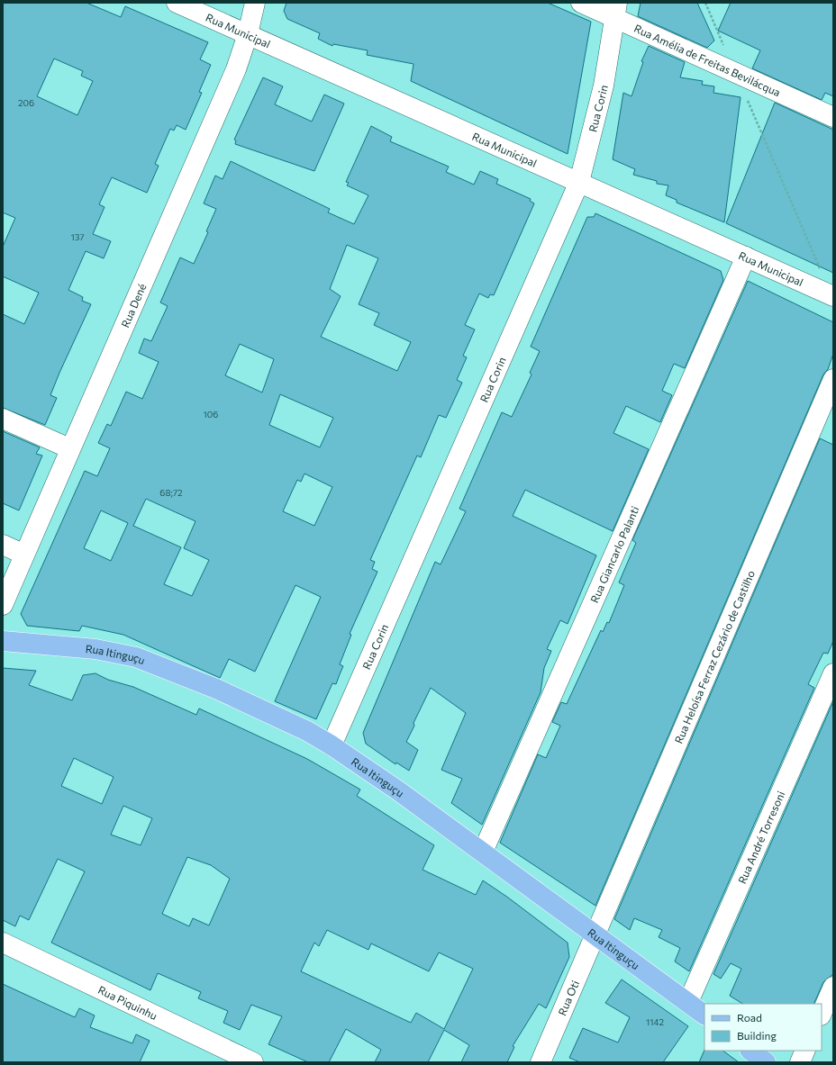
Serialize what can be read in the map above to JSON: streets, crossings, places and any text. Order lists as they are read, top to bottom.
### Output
{
  "streets": {
    "main road": ["Rua Itinguçu"],
    "street": [
      "Rua Municipal",
      "Rua Amélia de Freitas Bevilácqua",
      "Rua Corin",
      "Rua Dené",
      "Rua Giancarlo Palanti",
      "Rua Heloísa Ferraz Cezário de Castilho",
      "Rua André Torresoni",
      "Rua Oti",
      "Rua Piquinhu"
    ]
  },
  "crossings": [
    ["Rua Municipal", "Rua Corin"],
    ["Rua Municipal", "Rua Dené"],
    ["Rua Municipal", "Rua Giancarlo Palanti"],
    ["Rua Amélia de Freitas Bevilácqua", "Rua Corin"],
    ["Rua Corin", "Rua Itinguçu"],
    ["Rua Giancarlo Palanti", "Rua Itinguçu"],
    ["Rua Itinguçu", "Rua Heloísa Ferraz Cezário de Castilho"],
    ["Rua Itinguçu", "Rua André Torresoni"],
    ["Rua Itinguçu", "Rua Oti"],
    ["Rua Heloísa Ferraz Cezário de Castilho", "Rua Oti"]
  ],
  "house_numbers": [
    "206",
    "137",
    "106",
    "68;72",
    "1142"
  ],
  "legend": ["Road", "Building"]
}
